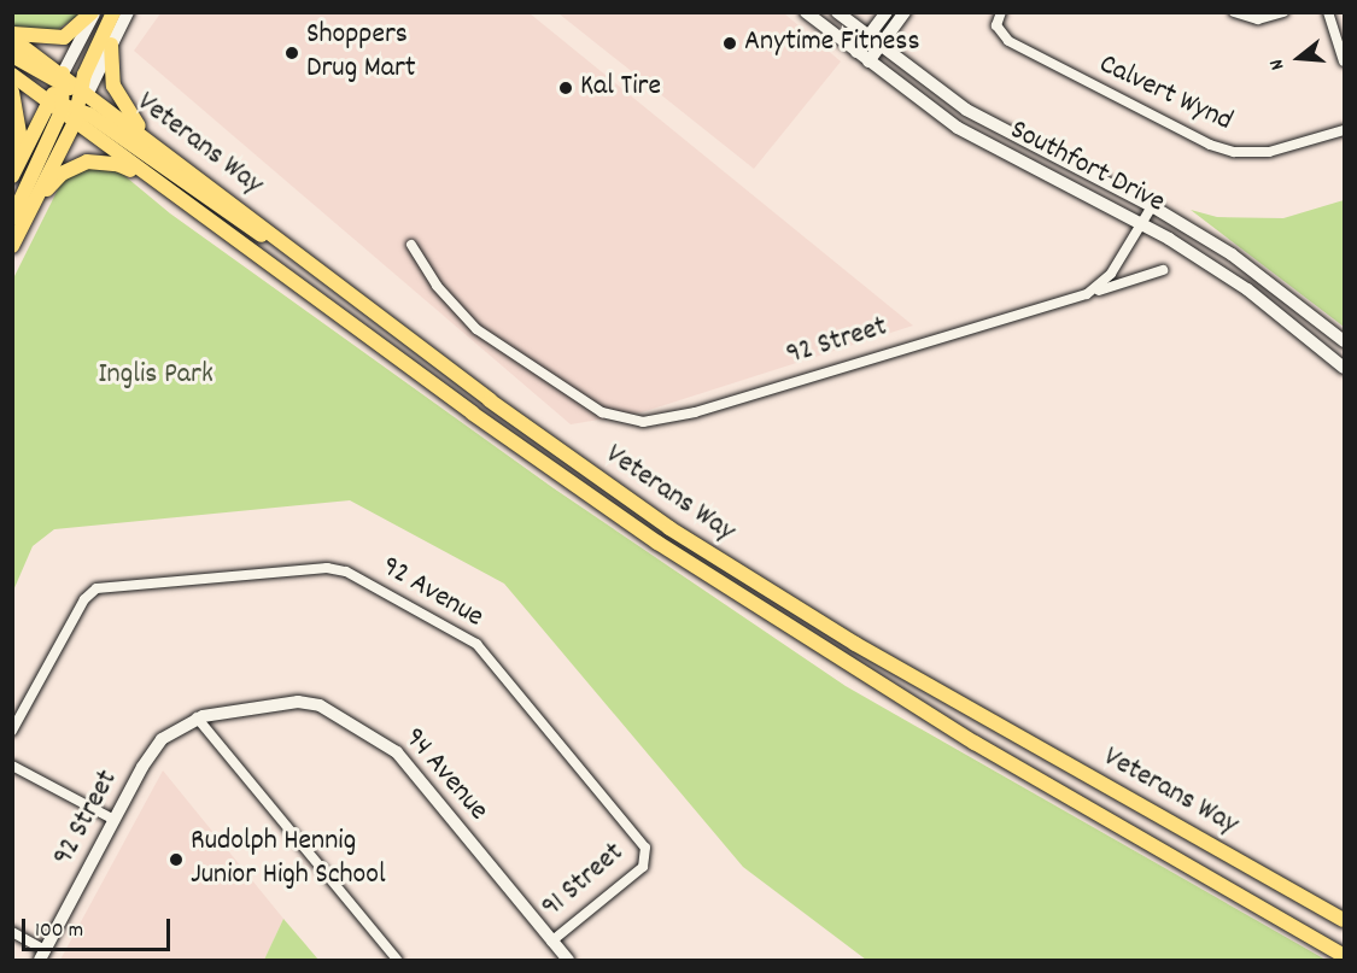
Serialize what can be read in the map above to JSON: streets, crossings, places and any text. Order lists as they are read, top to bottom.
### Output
{
  "streets": {
    "main road": [
      "Veterans Way",
      "Southfort Drive",
      "92 Street",
      "94 Avenue"
    ],
    "street": ["Calvert Wynd", "92 Avenue", "91 Street"]
  },
  "crossings": [
    ["Southfort Drive", "92 Street"],
    ["92 Street", "94 Avenue"],
    ["92 Avenue", "91 Street"],
    ["94 Avenue", "91 Street"]
  ],
  "parks": ["Inglis Park"],
  "places": [
    "Anytime Fitness",
    "Shoppers Drug Mart",
    "Kal Tire",
    "Rudolph Hennig Junior High School"
  ],
  "scale_bar": "100 m",
  "north": "left"
}
